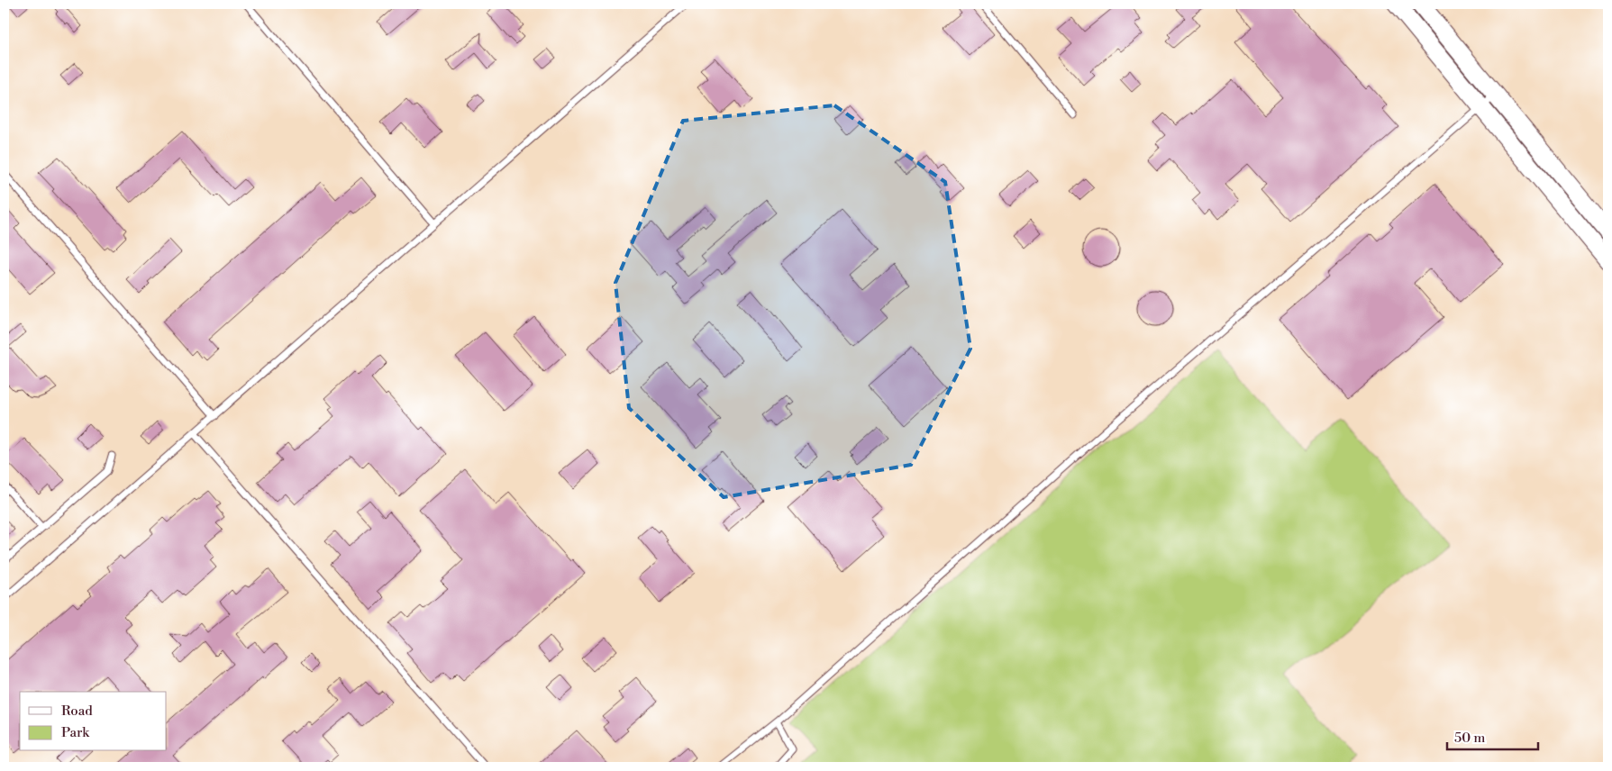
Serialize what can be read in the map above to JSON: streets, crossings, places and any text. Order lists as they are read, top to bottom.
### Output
{
  "legend": ["Road", "Park"],
  "scale_bar": "50 m"
}
